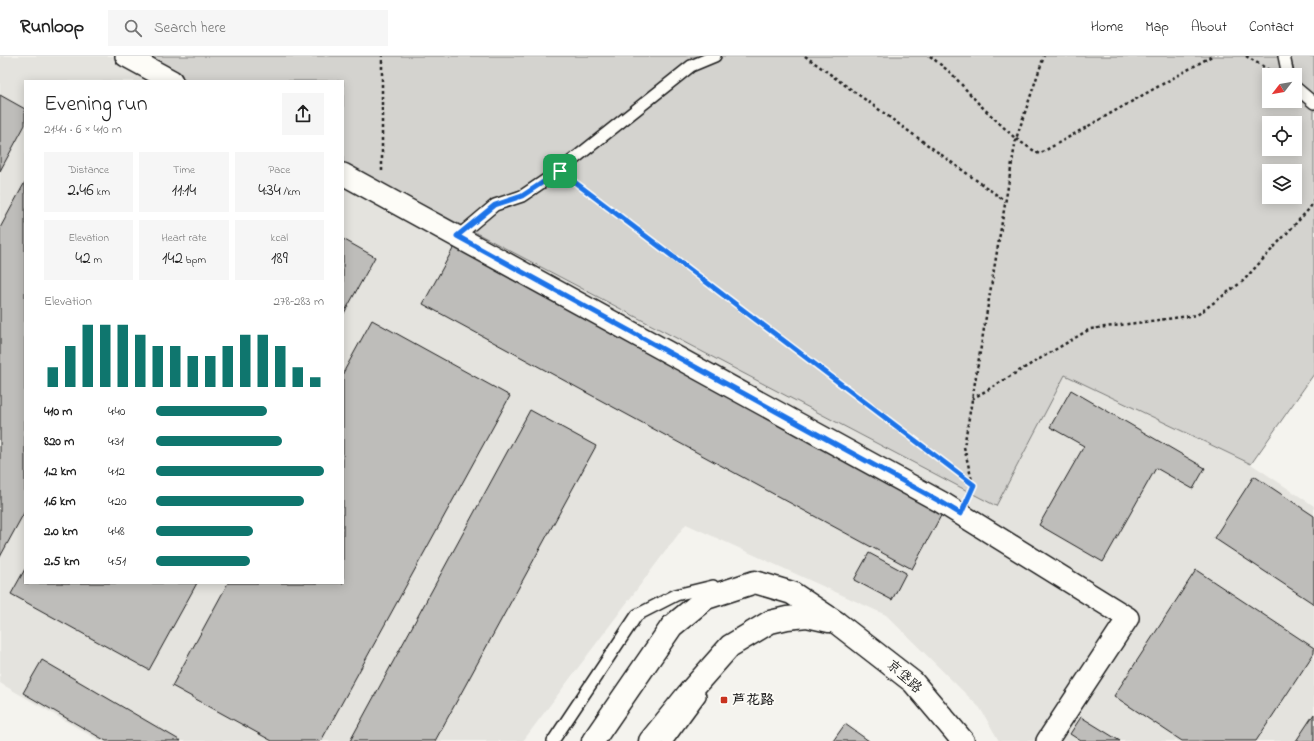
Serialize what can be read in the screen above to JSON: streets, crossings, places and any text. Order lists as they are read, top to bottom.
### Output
{
  "streets": {
    "main road": ["京垡路"]
  },
  "places": {
    "transit": ["芦花路"]
  },
  "north": "bottom left",
  "page": {
    "header": "Runloop",
    "search": "Search here",
    "nav": [
      "Home",
      "Map",
      "About",
      "Contact"
    ],
    "heading": ["Evening run", "21:44 · 6 × 410 m"],
    "stats": [
      ["Distance", "2.46 km"],
      ["Time", "11:14"],
      ["Pace", "4:34 /km"],
      ["Elevation", "42 m"],
      ["Heart rate", "142 bpm"],
      ["kcal", "189"]
    ],
    "chart": ["Elevation", "278–283 m"],
    "list": [
      {
        "name": "410 m",
        "note": "4:40"
      },
      {
        "name": "820 m",
        "note": "4:31"
      },
      {
        "name": "1.2 km",
        "note": "4:12"
      },
      {
        "name": "1.6 km",
        "note": "4:20"
      },
      {
        "name": "2.0 km",
        "note": "4:48"
      },
      {
        "name": "2.5 km",
        "note": "4:51"
      }
    ]
  }
}
